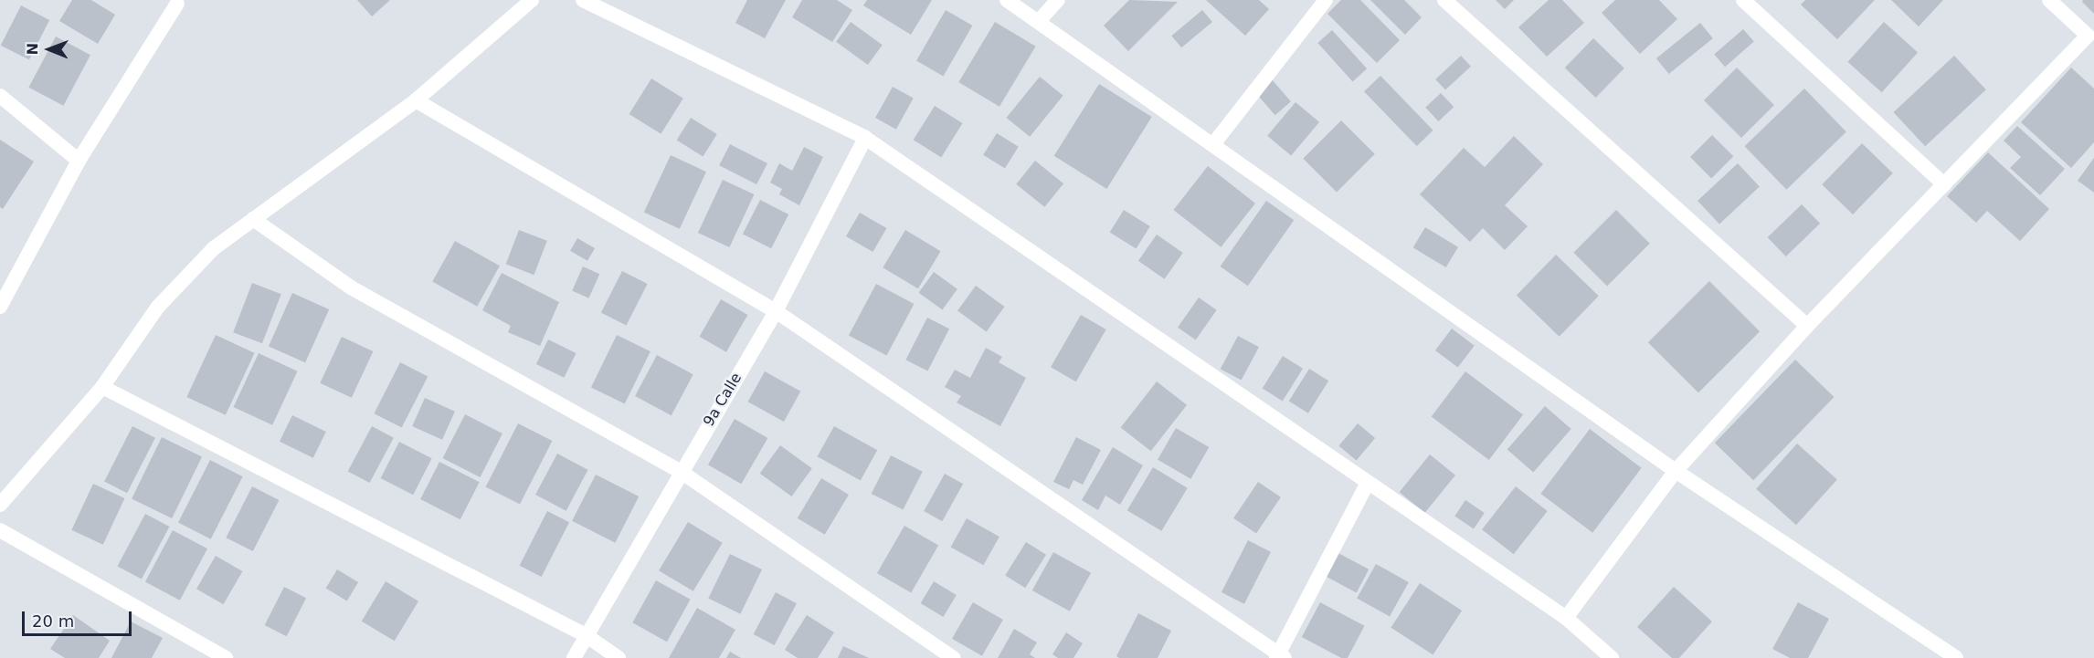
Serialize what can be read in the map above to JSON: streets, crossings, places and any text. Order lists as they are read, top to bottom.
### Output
{
  "streets": {
    "street": ["9a Calle"]
  },
  "scale_bar": "20 m",
  "north": "left"
}
